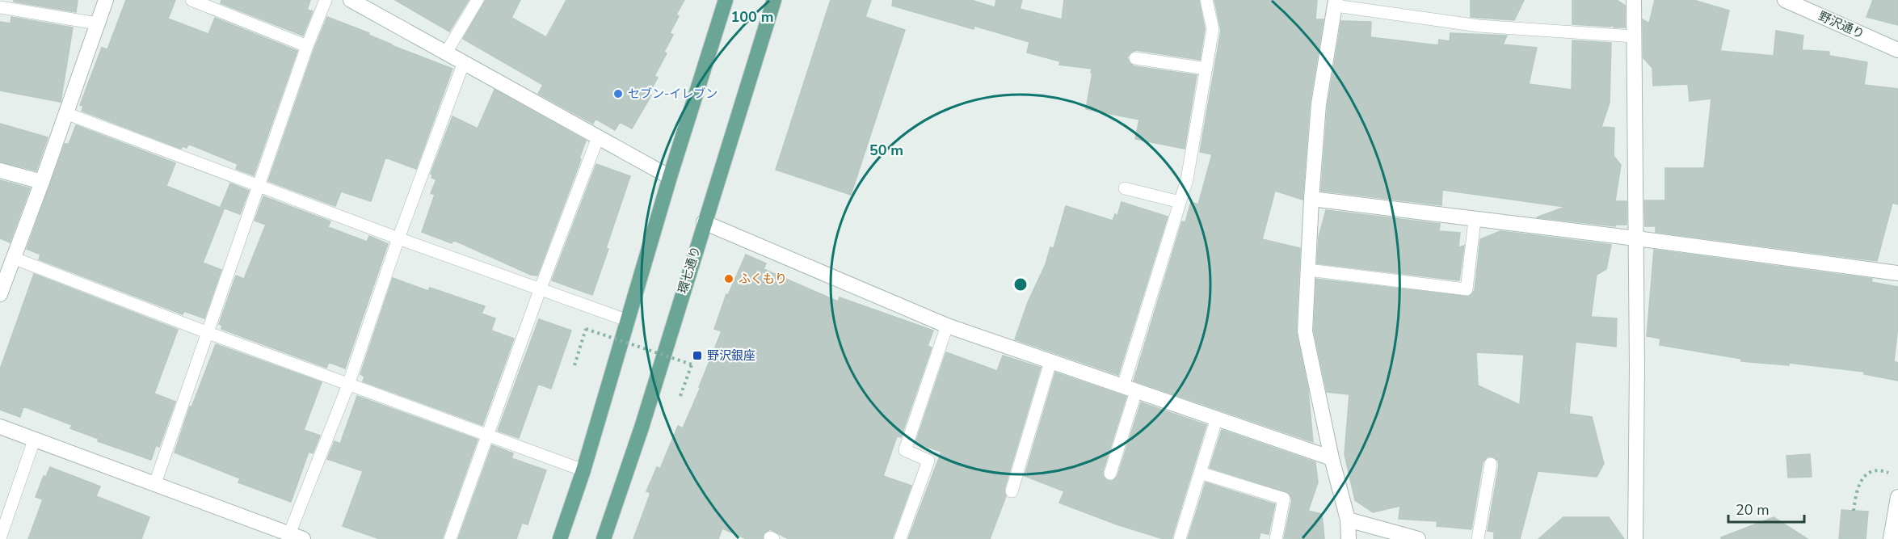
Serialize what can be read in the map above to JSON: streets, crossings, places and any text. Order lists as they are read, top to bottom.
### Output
{
  "streets": {
    "main road": ["環七通り"],
    "street": ["野沢通り"]
  },
  "places": {
    "other": ["セブン-イレブン", "ふくもり"],
    "transit": ["野沢銀座"]
  },
  "scale_bar": "20 m",
  "rings": ["100 m", "50 m"]
}
